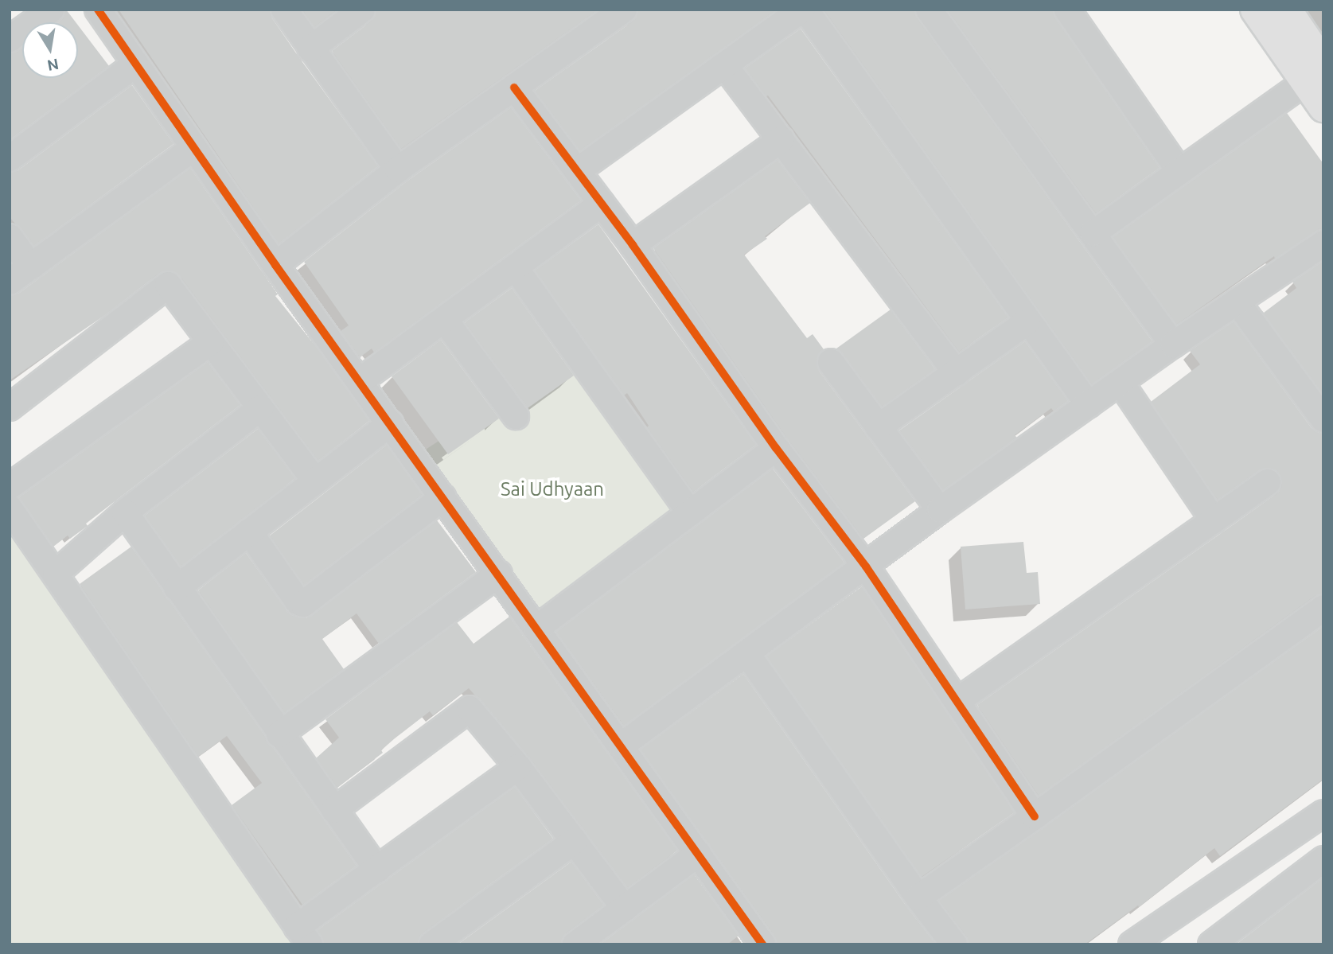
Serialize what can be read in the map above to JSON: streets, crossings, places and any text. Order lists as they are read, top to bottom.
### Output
{
  "parks": ["Sai Udhyaan"],
  "north": "bottom"
}
